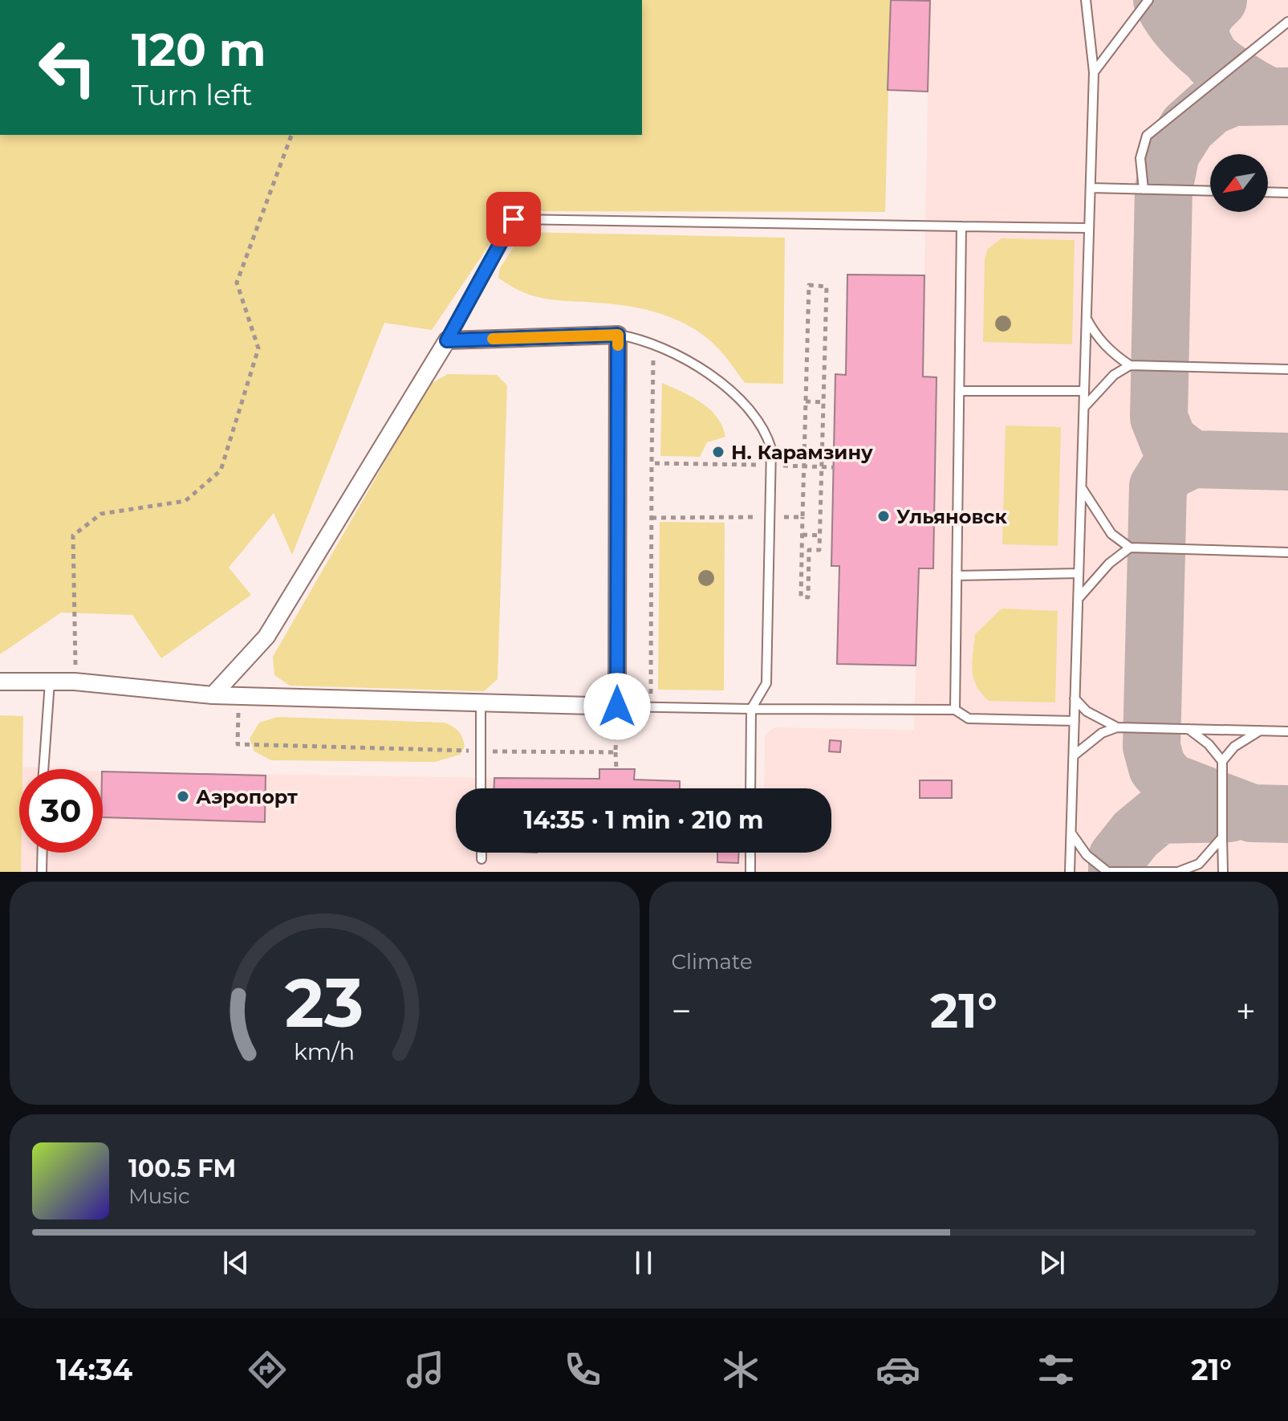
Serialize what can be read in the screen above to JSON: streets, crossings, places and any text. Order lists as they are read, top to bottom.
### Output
{
  "places": ["Н. Карамзину", "Ульяновск", "Аэропорт"],
  "north": "bottom left",
  "page": {
    "turn": ["120 m", "Turn left"],
    "limit": "30",
    "trip": "14:35 · 1 min · 210 m",
    "tile": "Climate",
    "heat": ["−", "21°", "+"],
    "song": ["100.5 FM", "Music"],
    "tabs": ["14:34", "21°"],
    "gauge": ["23", "km/h"]
  }
}
